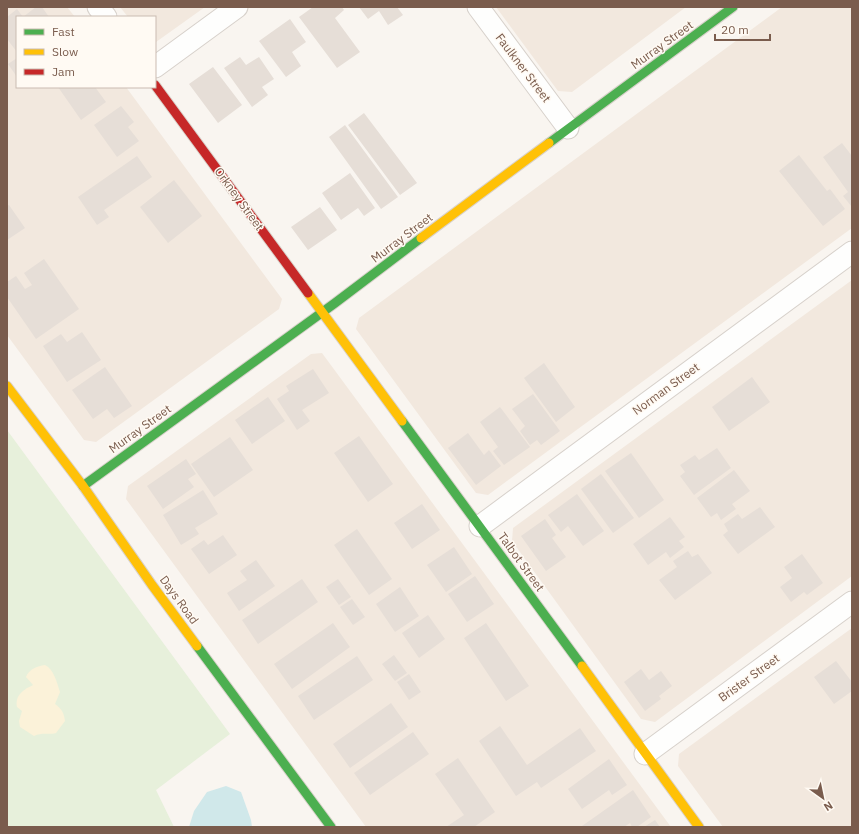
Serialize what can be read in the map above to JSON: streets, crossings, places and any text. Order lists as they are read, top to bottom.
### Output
{
  "streets": {
    "street": [
      "Murray Street",
      "Faulkner Street",
      "Orkney Street",
      "Norman Street",
      "Talbot Street",
      "Days Road",
      "Brister Street"
    ]
  },
  "crossings": [
    ["Murray Street", "Faulkner Street"],
    ["Murray Street", "Orkney Street"],
    ["Murray Street", "Talbot Street"],
    ["Murray Street", "Days Road"],
    ["Orkney Street", "Talbot Street"],
    ["Norman Street", "Talbot Street"],
    ["Talbot Street", "Brister Street"]
  ],
  "legend": ["Fast", "Slow", "Jam"],
  "scale_bar": "20 m",
  "north": "bottom right"
}
